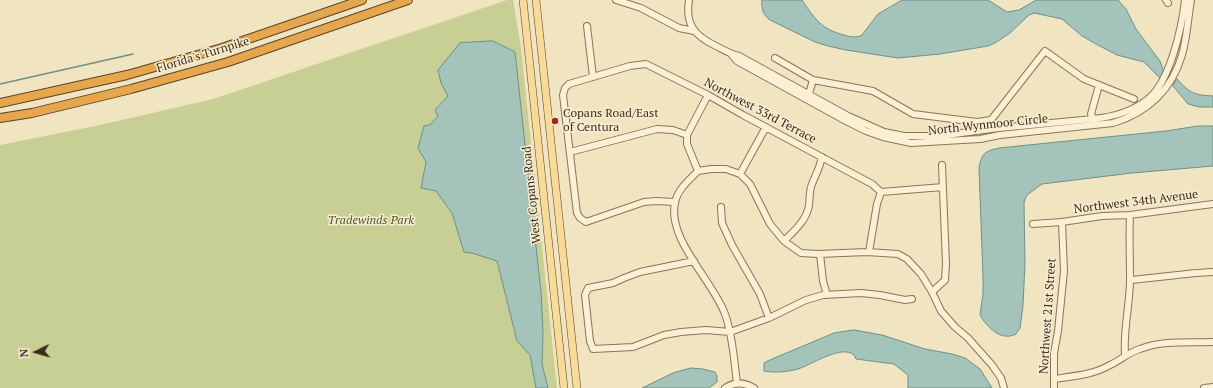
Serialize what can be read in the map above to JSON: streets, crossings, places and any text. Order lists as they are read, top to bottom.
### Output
{
  "streets": {
    "highway": ["Florida's Turnpike"],
    "main road": ["West Copans Road"],
    "street": [
      "Northwest 33rd Terrace",
      "North Wynmoor Circle",
      "Northwest 34th Avenue",
      "Northwest 21st Street"
    ]
  },
  "crossings": [
    ["Northwest 34th Avenue", "Northwest 21st Street"]
  ],
  "parks": ["Tradewinds Park"],
  "places": ["Copans Road/East of Centura"],
  "north": "left"
}
